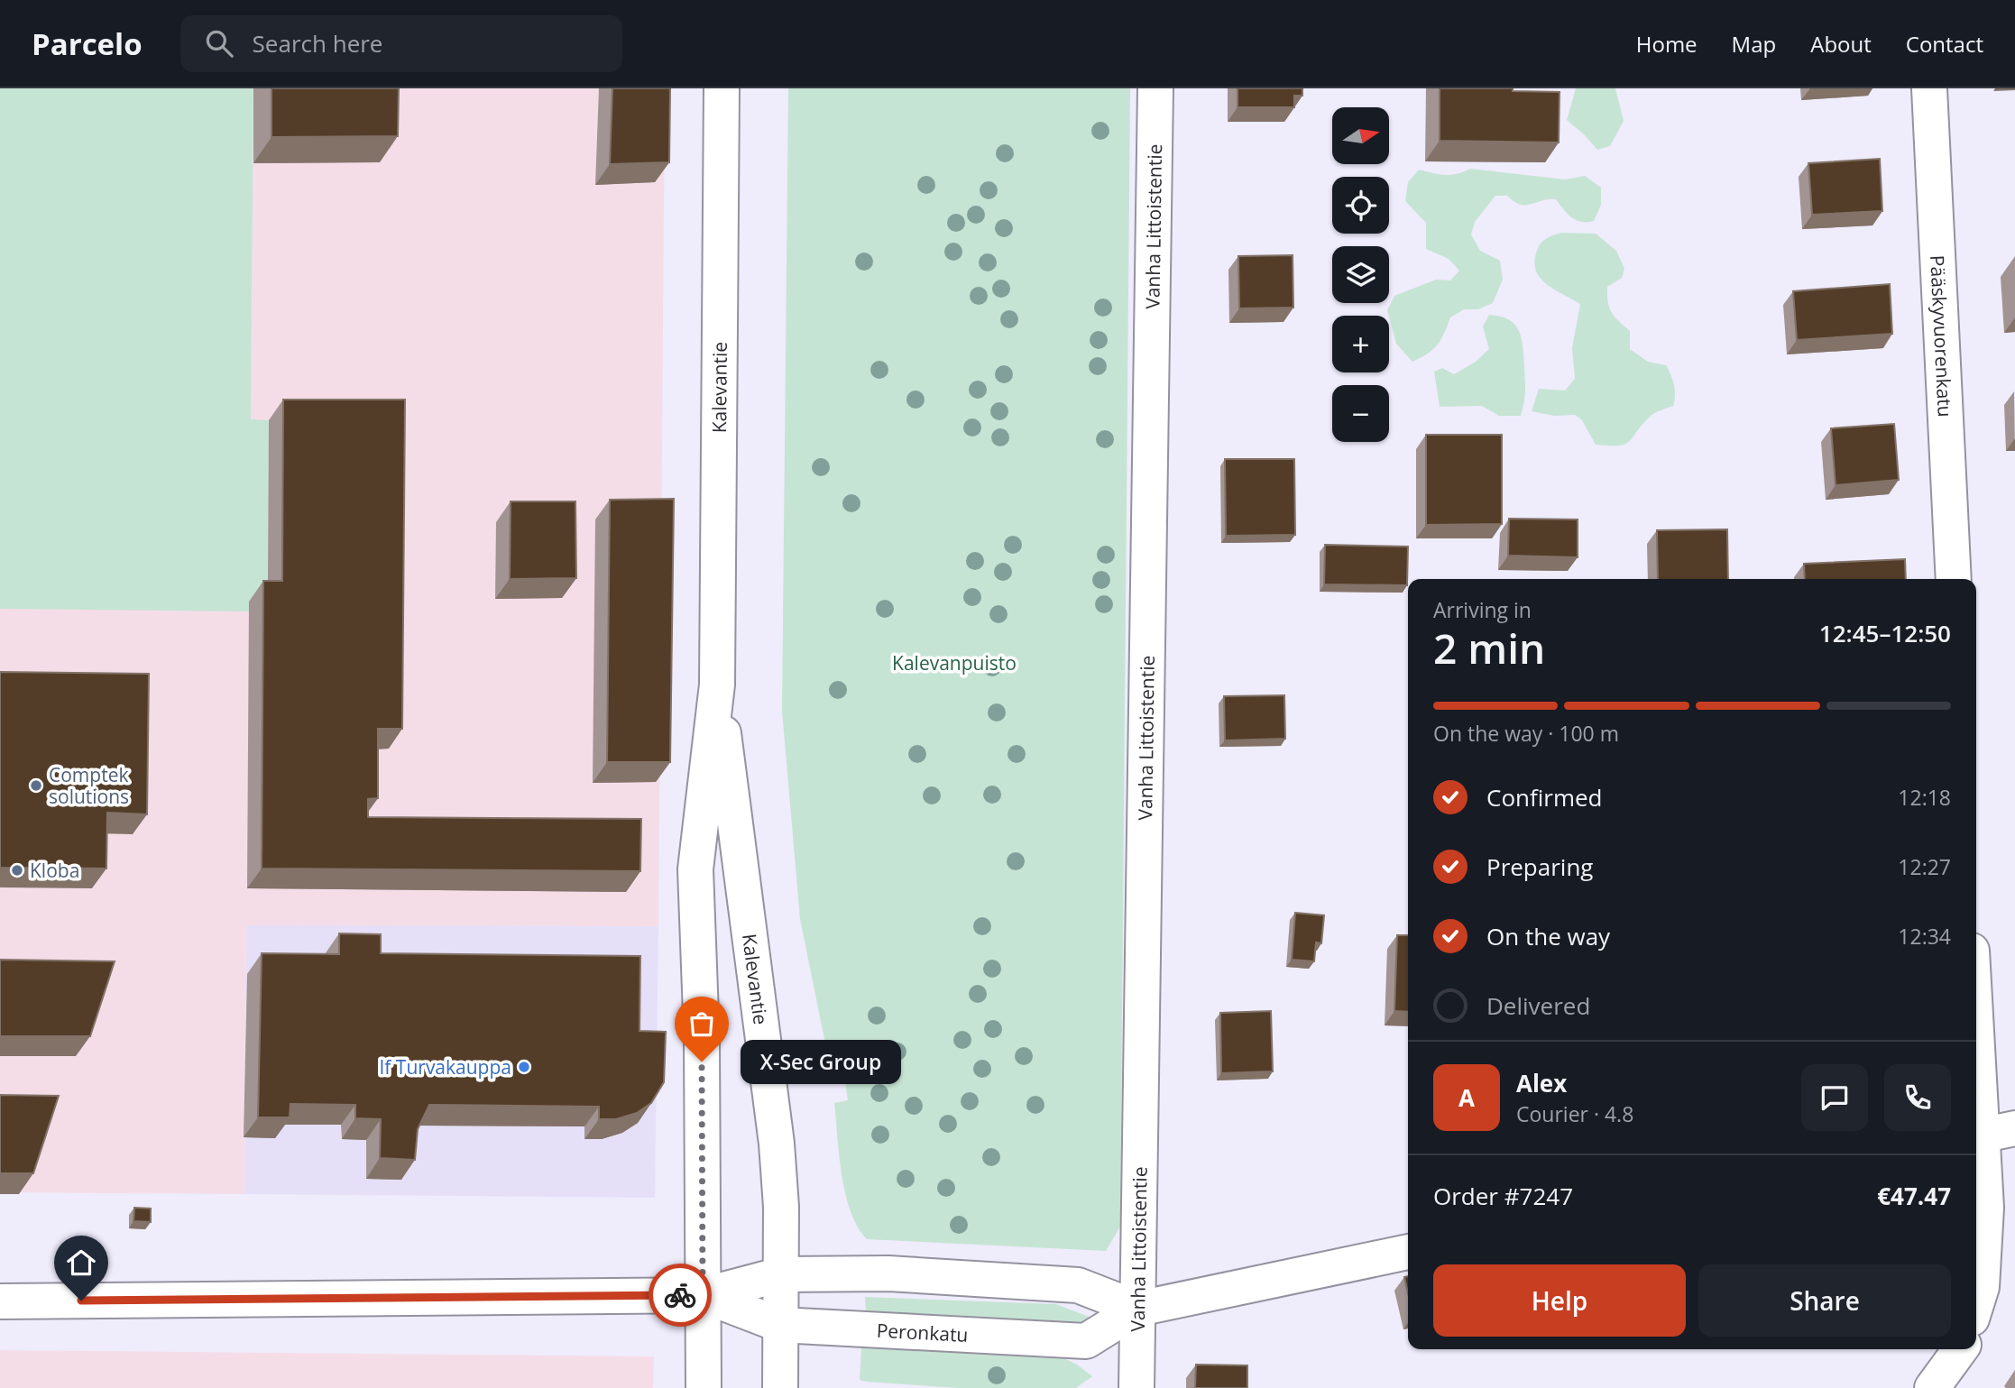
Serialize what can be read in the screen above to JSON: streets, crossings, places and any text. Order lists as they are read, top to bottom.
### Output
{
  "streets": {
    "street": [
      "Vanha Littoistentie",
      "Pääskyvuorenkatu",
      "Kalevantie",
      "Peronkatu"
    ]
  },
  "crossings": [
    ["Vanha Littoistentie", "Peronkatu"],
    ["Kalevantie", "Peronkatu"]
  ],
  "parks": ["Kalevanpuisto"],
  "places": [
    "Comptek solutions",
    "Kloba",
    "X-Sec Group",
    "If Turvakauppa"
  ],
  "north": "right",
  "page": {
    "header": "Parcelo",
    "search": "Search here",
    "nav": [
      "Home",
      "Map",
      "About",
      "Contact"
    ],
    "map_buttons": ["+", "−"],
    "heading": ["2 min", "Arriving in", "12:45–12:50"],
    "panel": [
      "Alex",
      "Courier · 4.8",
      "Order #7247",
      "€47.47"
    ],
    "bar": "On the way · 100 m",
    "list": [
      ["Confirmed", "12:18"],
      ["Preparing", "12:27"],
      ["On the way", "12:34"],
      "Delivered"
    ],
    "bubble": "X-Sec Group",
    "round": "A",
    "buttons": ["Help", "Share"]
  }
}
